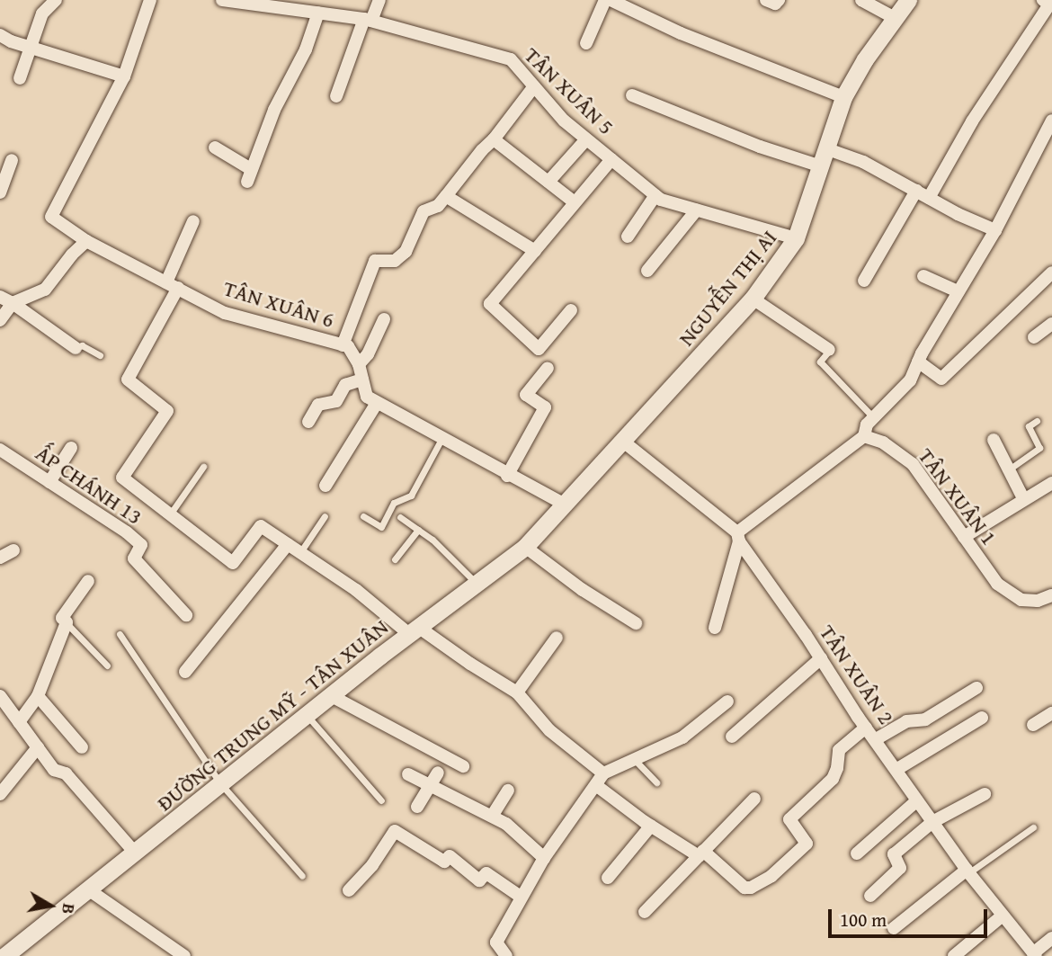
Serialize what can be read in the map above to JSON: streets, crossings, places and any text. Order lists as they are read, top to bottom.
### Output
{
  "streets": {
    "street": [
      "TÂN XUÂN 5",
      "NGUYỄN THỊ AI",
      "TÂN XUÂN 6",
      "ẤP CHÁNH 13",
      "TÂN XUÂN 1",
      "TÂN XUÂN 2",
      "ĐƯỜNG TRUNG MỸ - TÂN XUÂN"
    ]
  },
  "crossings": [
    ["TÂN XUÂN 5", "NGUYỄN THỊ AI"],
    ["NGUYỄN THỊ AI", "TÂN XUÂN 6"],
    ["NGUYỄN THỊ AI", "TÂN XUÂN 2"],
    ["NGUYỄN THỊ AI", "ĐƯỜNG TRUNG MỸ - TÂN XUÂN"],
    ["TÂN XUÂN 6", "ĐƯỜNG TRUNG MỸ - TÂN XUÂN"]
  ],
  "scale_bar": "100 m",
  "north": "right"
}
